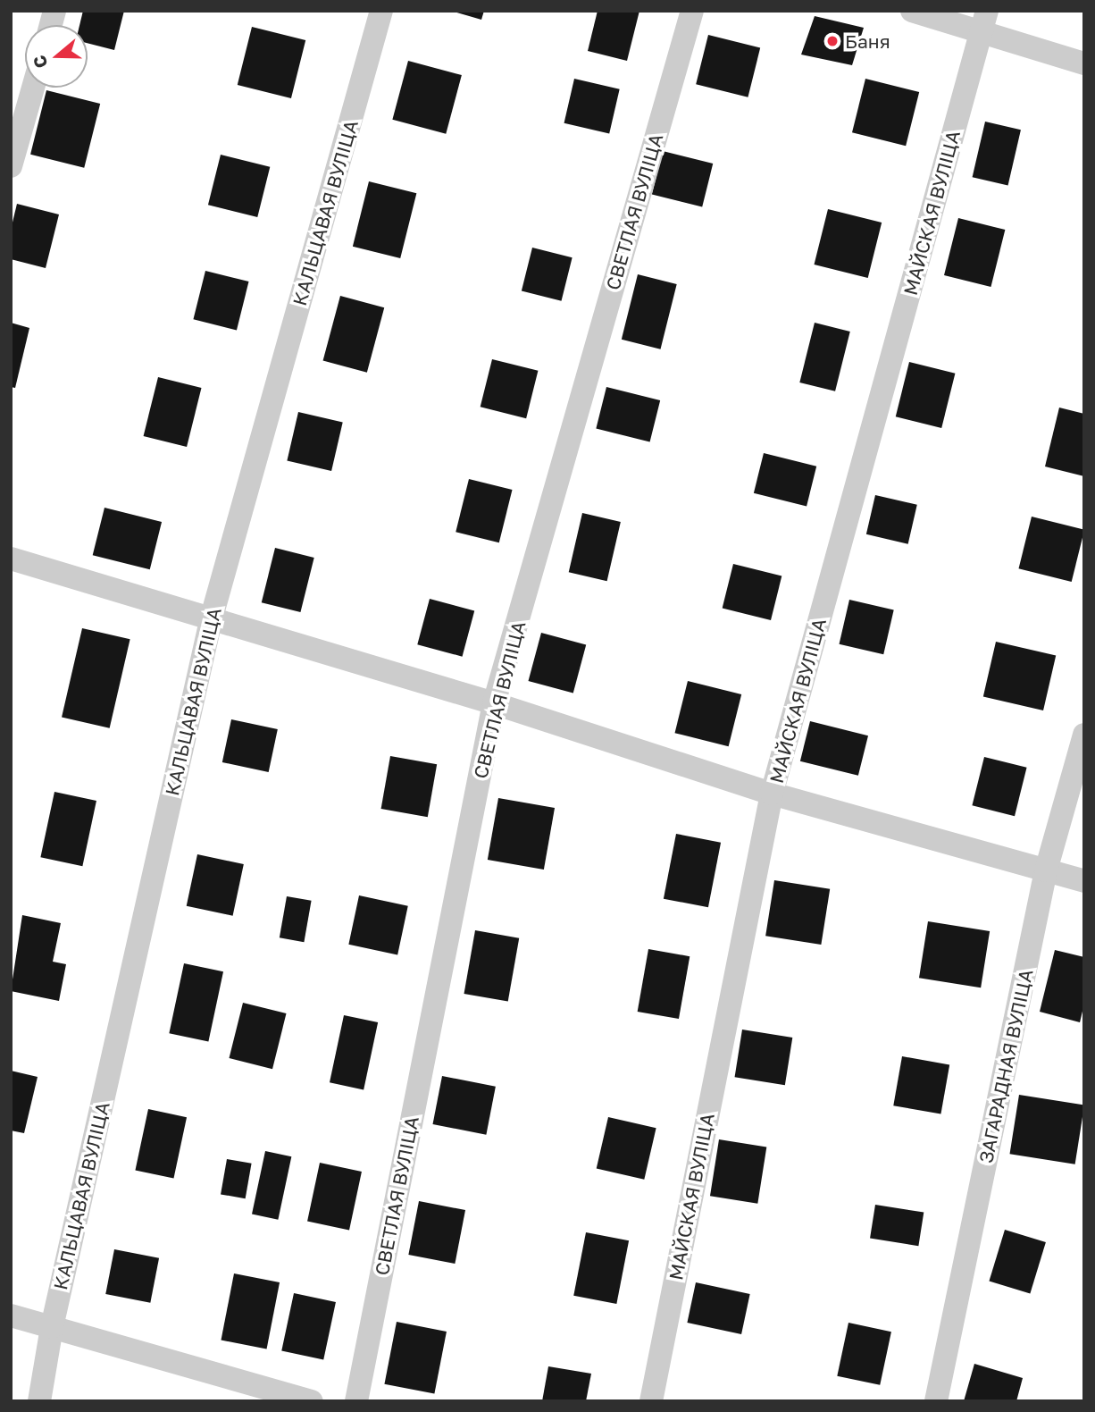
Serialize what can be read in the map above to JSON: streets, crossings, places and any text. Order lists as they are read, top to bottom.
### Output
{
  "streets": {
    "street": [
      "СВЕТЛАЯ ВУЛІЦА",
      "КАЛЬЦАВАЯ ВУЛІЦА",
      "МАЙСКАЯ ВУЛІЦА",
      "ЗАГАРАДНАЯ ВУЛІЦА"
    ]
  },
  "places": ["Баня"],
  "north": "left"
}
